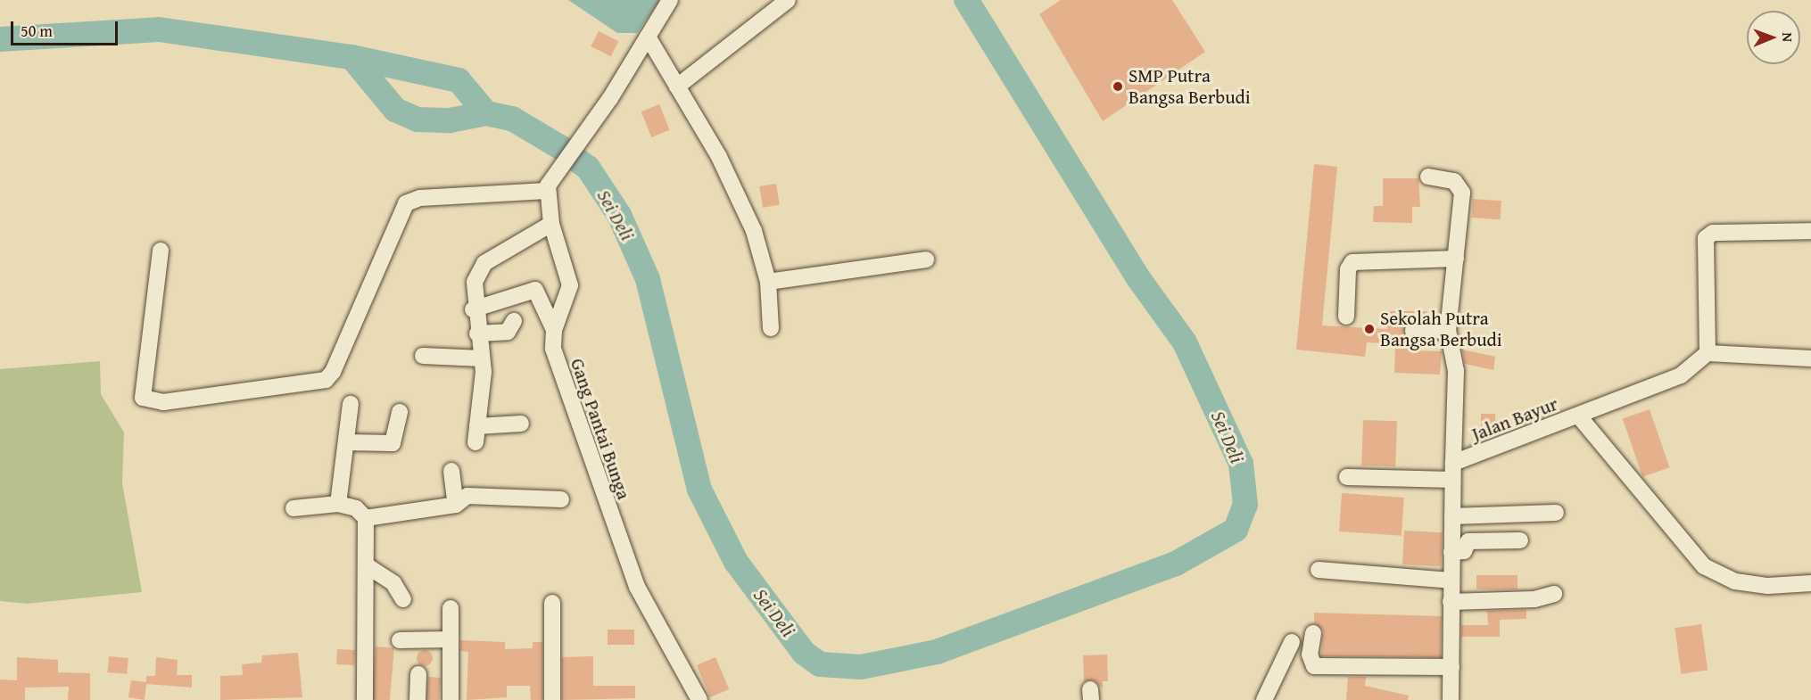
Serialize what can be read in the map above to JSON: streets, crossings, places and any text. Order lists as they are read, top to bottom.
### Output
{
  "streets": {
    "street": ["Jalan Bayur", "Gang Pantai Bunga"]
  },
  "water": ["Sei Deli"],
  "places": ["SMP Putra Bangsa Berbudi", "Sekolah Putra Bangsa Berbudi"],
  "scale_bar": "50 m",
  "north": "right"
}
